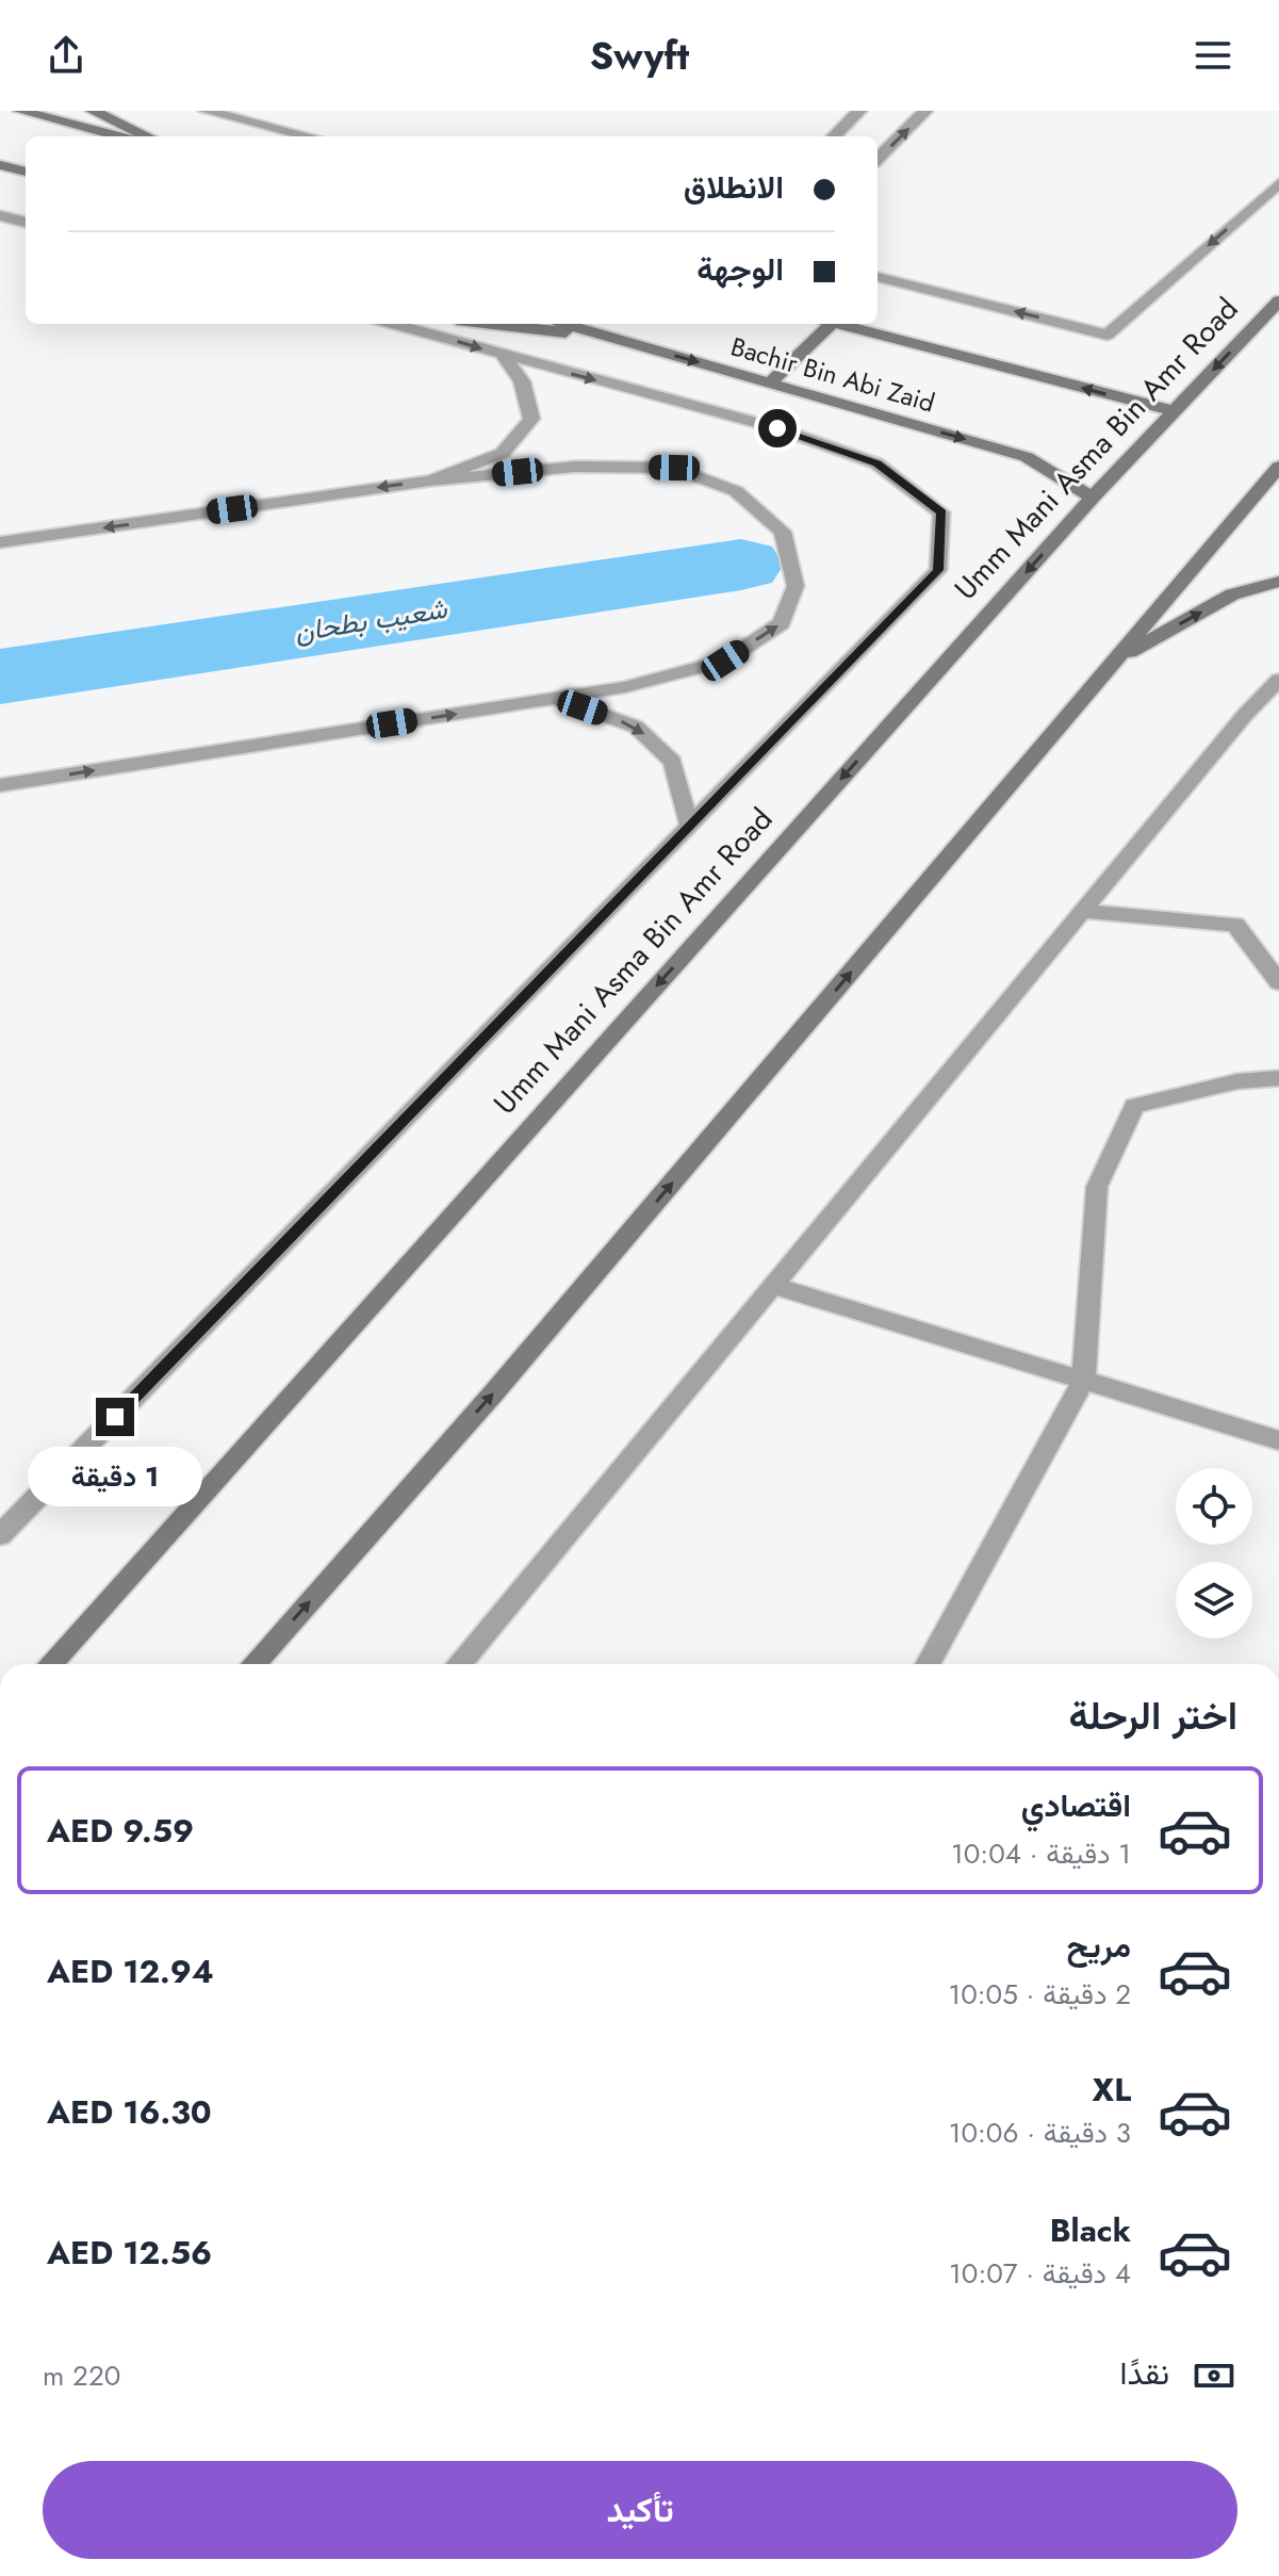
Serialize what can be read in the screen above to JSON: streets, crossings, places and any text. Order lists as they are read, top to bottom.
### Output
{
  "streets": {
    "main road": ["Bachir Bin Abi Zaid", "Umm Mani Asma Bin Amr Road"]
  },
  "crossings": [
    ["Bachir Bin Abi Zaid", "Umm Mani Asma Bin Amr Road"]
  ],
  "water": ["شعيب بطحان"],
  "page": {
    "header": "Swyft",
    "banner": ["الانطلاق", "الوجهة"],
    "bubble": "1 دقيقة",
    "heading": "اختر الرحلة",
    "list": [
      {
        "name": "اقتصادي",
        "note": "1 دقيقة · 10:04",
        "value": "AED 9.59"
      },
      {
        "name": "مريح",
        "note": "2 دقيقة · 10:05",
        "value": "AED 12.94"
      },
      {
        "name": "XL",
        "note": "3 دقيقة · 10:06",
        "value": "AED 16.30"
      },
      {
        "name": "Black",
        "note": "4 دقيقة · 10:07",
        "value": "AED 12.56"
      }
    ],
    "pay": ["نقدًا", "220 m"],
    "buttons": "تأكيد"
  }
}
